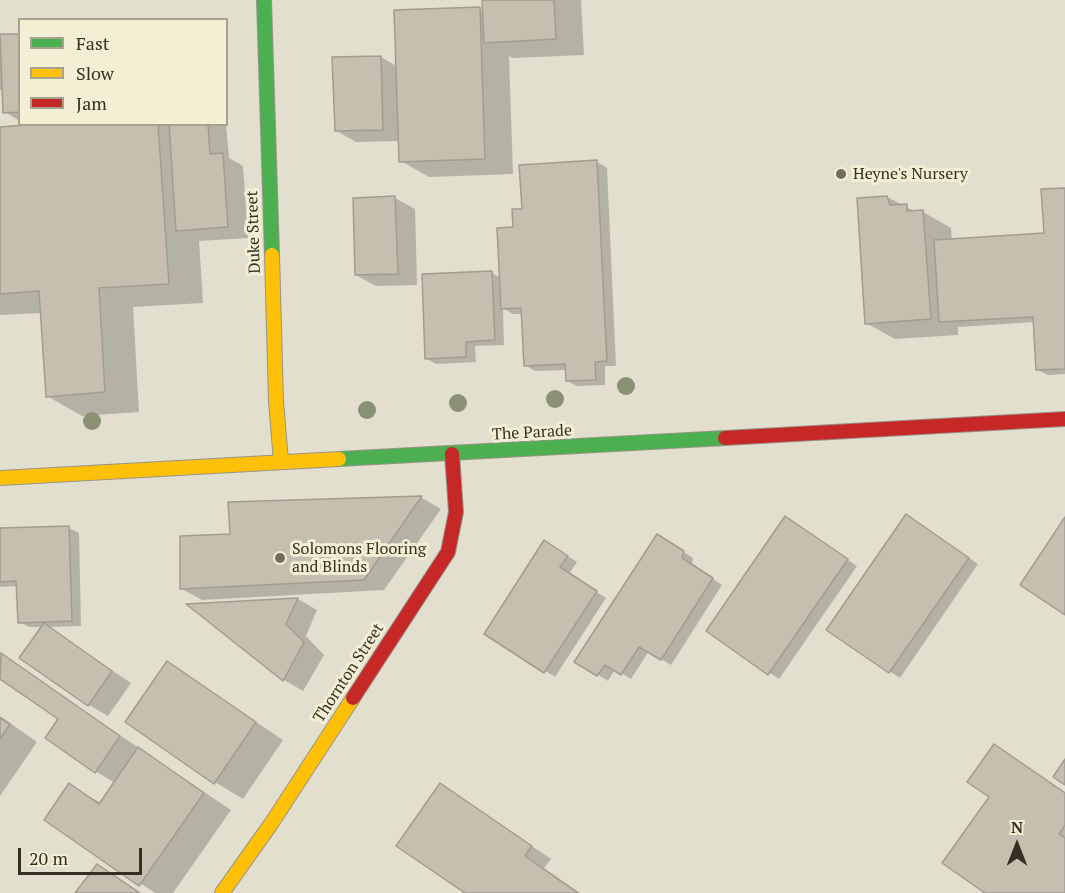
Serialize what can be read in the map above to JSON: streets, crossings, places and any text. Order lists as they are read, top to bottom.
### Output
{
  "streets": {
    "main road": ["Duke Street", "The Parade", "Thornton Street"]
  },
  "crossings": [
    ["Duke Street", "The Parade"],
    ["The Parade", "Thornton Street"]
  ],
  "places": ["Heyne's Nursery", "Solomons Flooring and Blinds"],
  "legend": ["Fast", "Slow", "Jam"],
  "scale_bar": "20 m",
  "north": "top"
}
